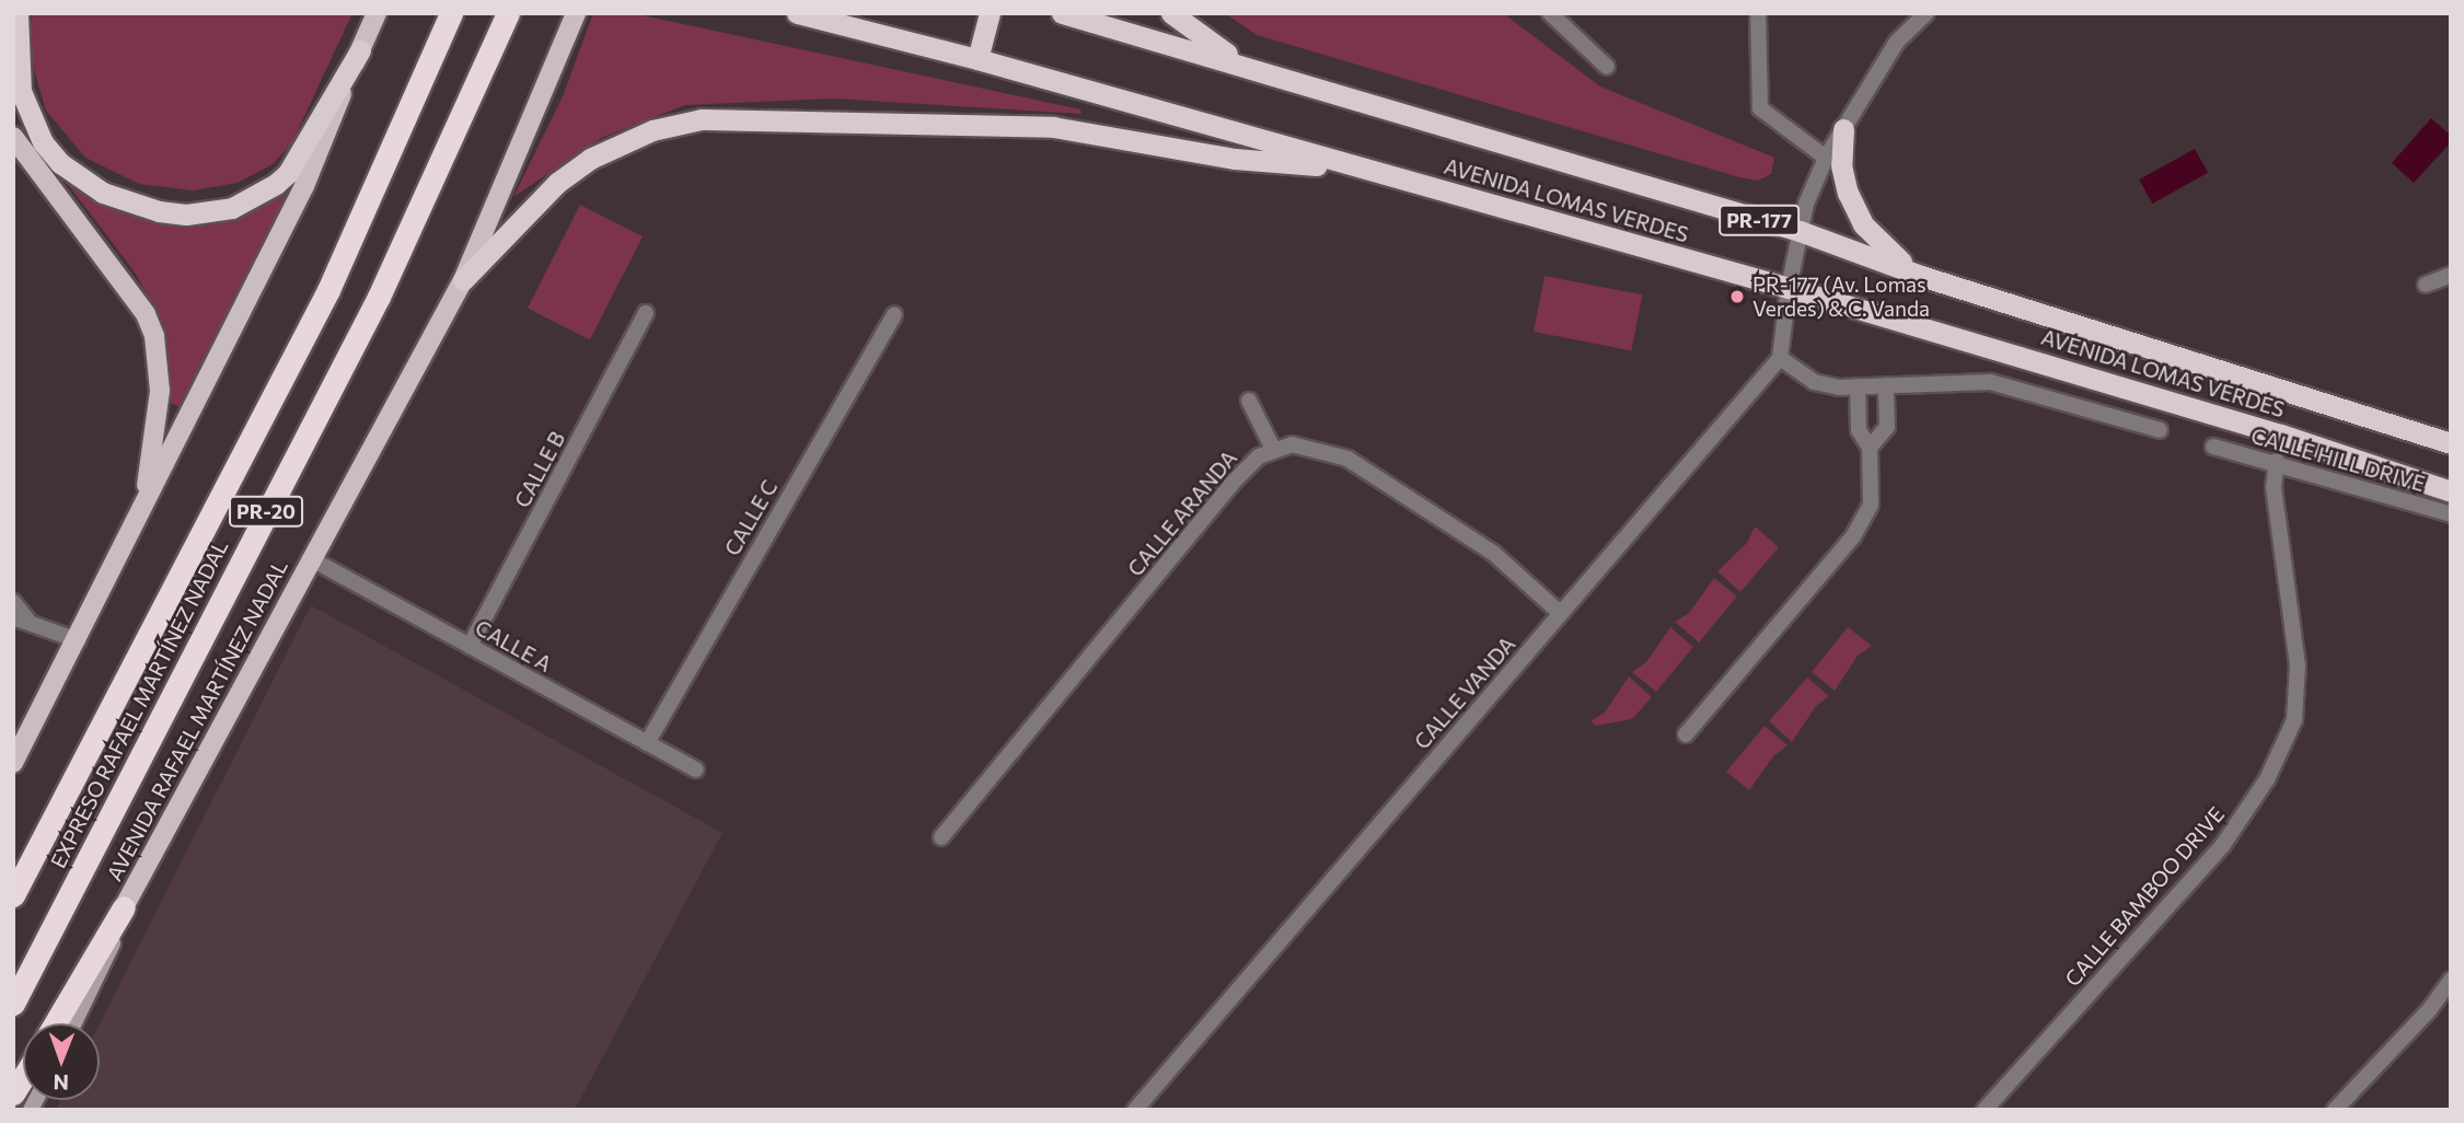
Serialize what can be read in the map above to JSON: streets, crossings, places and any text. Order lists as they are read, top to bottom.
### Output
{
  "streets": {
    "highway": [
      "AVENIDA LOMAS VERDES",
      "PR-177",
      "PR-20",
      "EXPRESO RAFAEL MARTÍNEZ NADAL"
    ],
    "main road": ["AVENIDA RAFAEL MARTÍNEZ NADAL"],
    "street": [
      "CALLE HILL DRIVE",
      "CALLE B",
      "CALLE ARANDA",
      "CALLE C",
      "CALLE A",
      "CALLE VANDA",
      "CALLE BAMBOO DRIVE"
    ]
  },
  "crossings": [
    ["CALLE HILL DRIVE", "CALLE BAMBOO DRIVE"],
    ["CALLE B", "CALLE A"],
    ["CALLE C", "CALLE A"],
    ["CALLE A", "AVENIDA RAFAEL MARTÍNEZ NADAL"]
  ],
  "places": ["PR-177 (Av. Lomas Verdes) & C. Vanda"],
  "north": "bottom"
}
